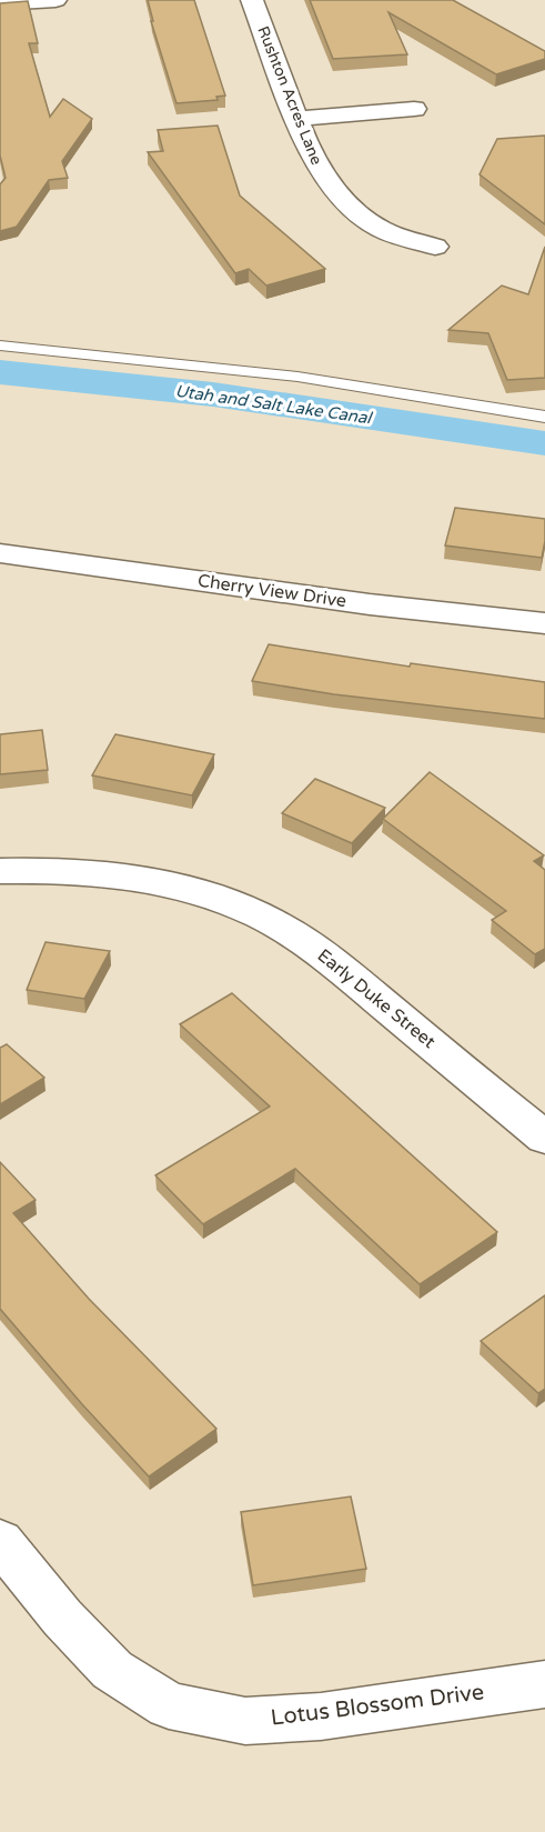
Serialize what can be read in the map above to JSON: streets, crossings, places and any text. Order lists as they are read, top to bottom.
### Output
{
  "streets": {
    "street": [
      "Rushton Acres Lane",
      "Cherry View Drive",
      "Early Duke Street",
      "Lotus Blossom Drive"
    ]
  },
  "water": ["Utah and Salt Lake Canal"]
}
